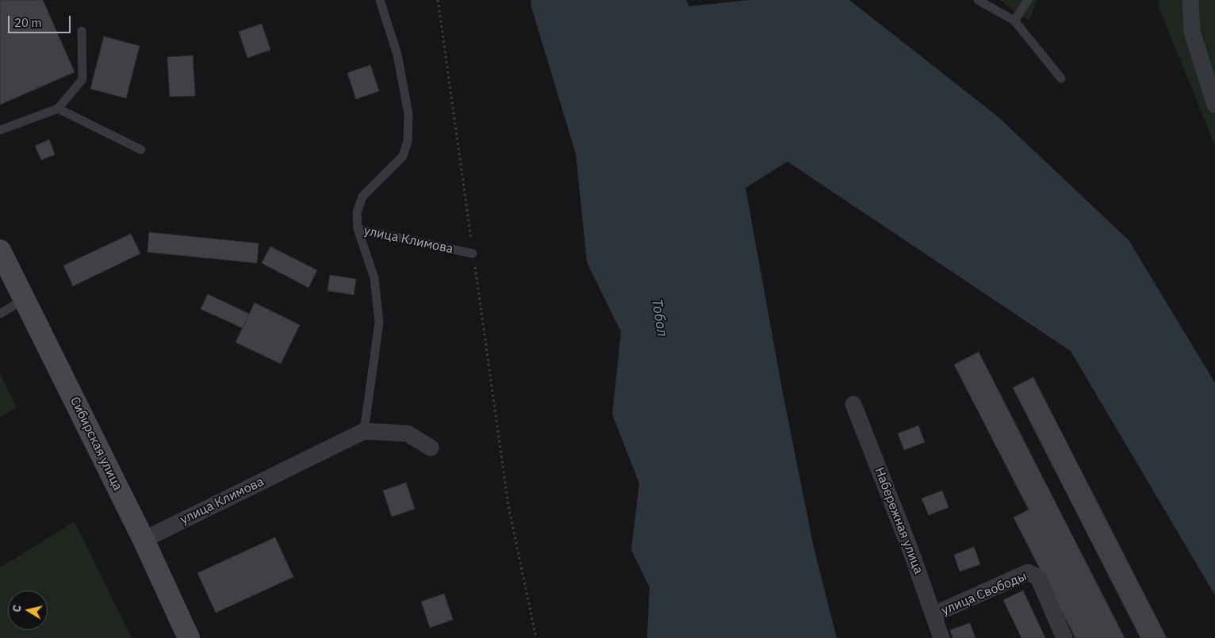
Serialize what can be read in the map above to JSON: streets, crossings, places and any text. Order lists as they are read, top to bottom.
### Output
{
  "streets": {
    "street": [
      "улица Климова",
      "Сибирская улица",
      "Набережная улица",
      "улица Свободы"
    ]
  },
  "crossings": [
    ["улица Климова", "Сибирская улица"],
    ["Набережная улица", "улица Свободы"]
  ],
  "water": ["Тобол"],
  "scale_bar": "20 m",
  "north": "left"
}
